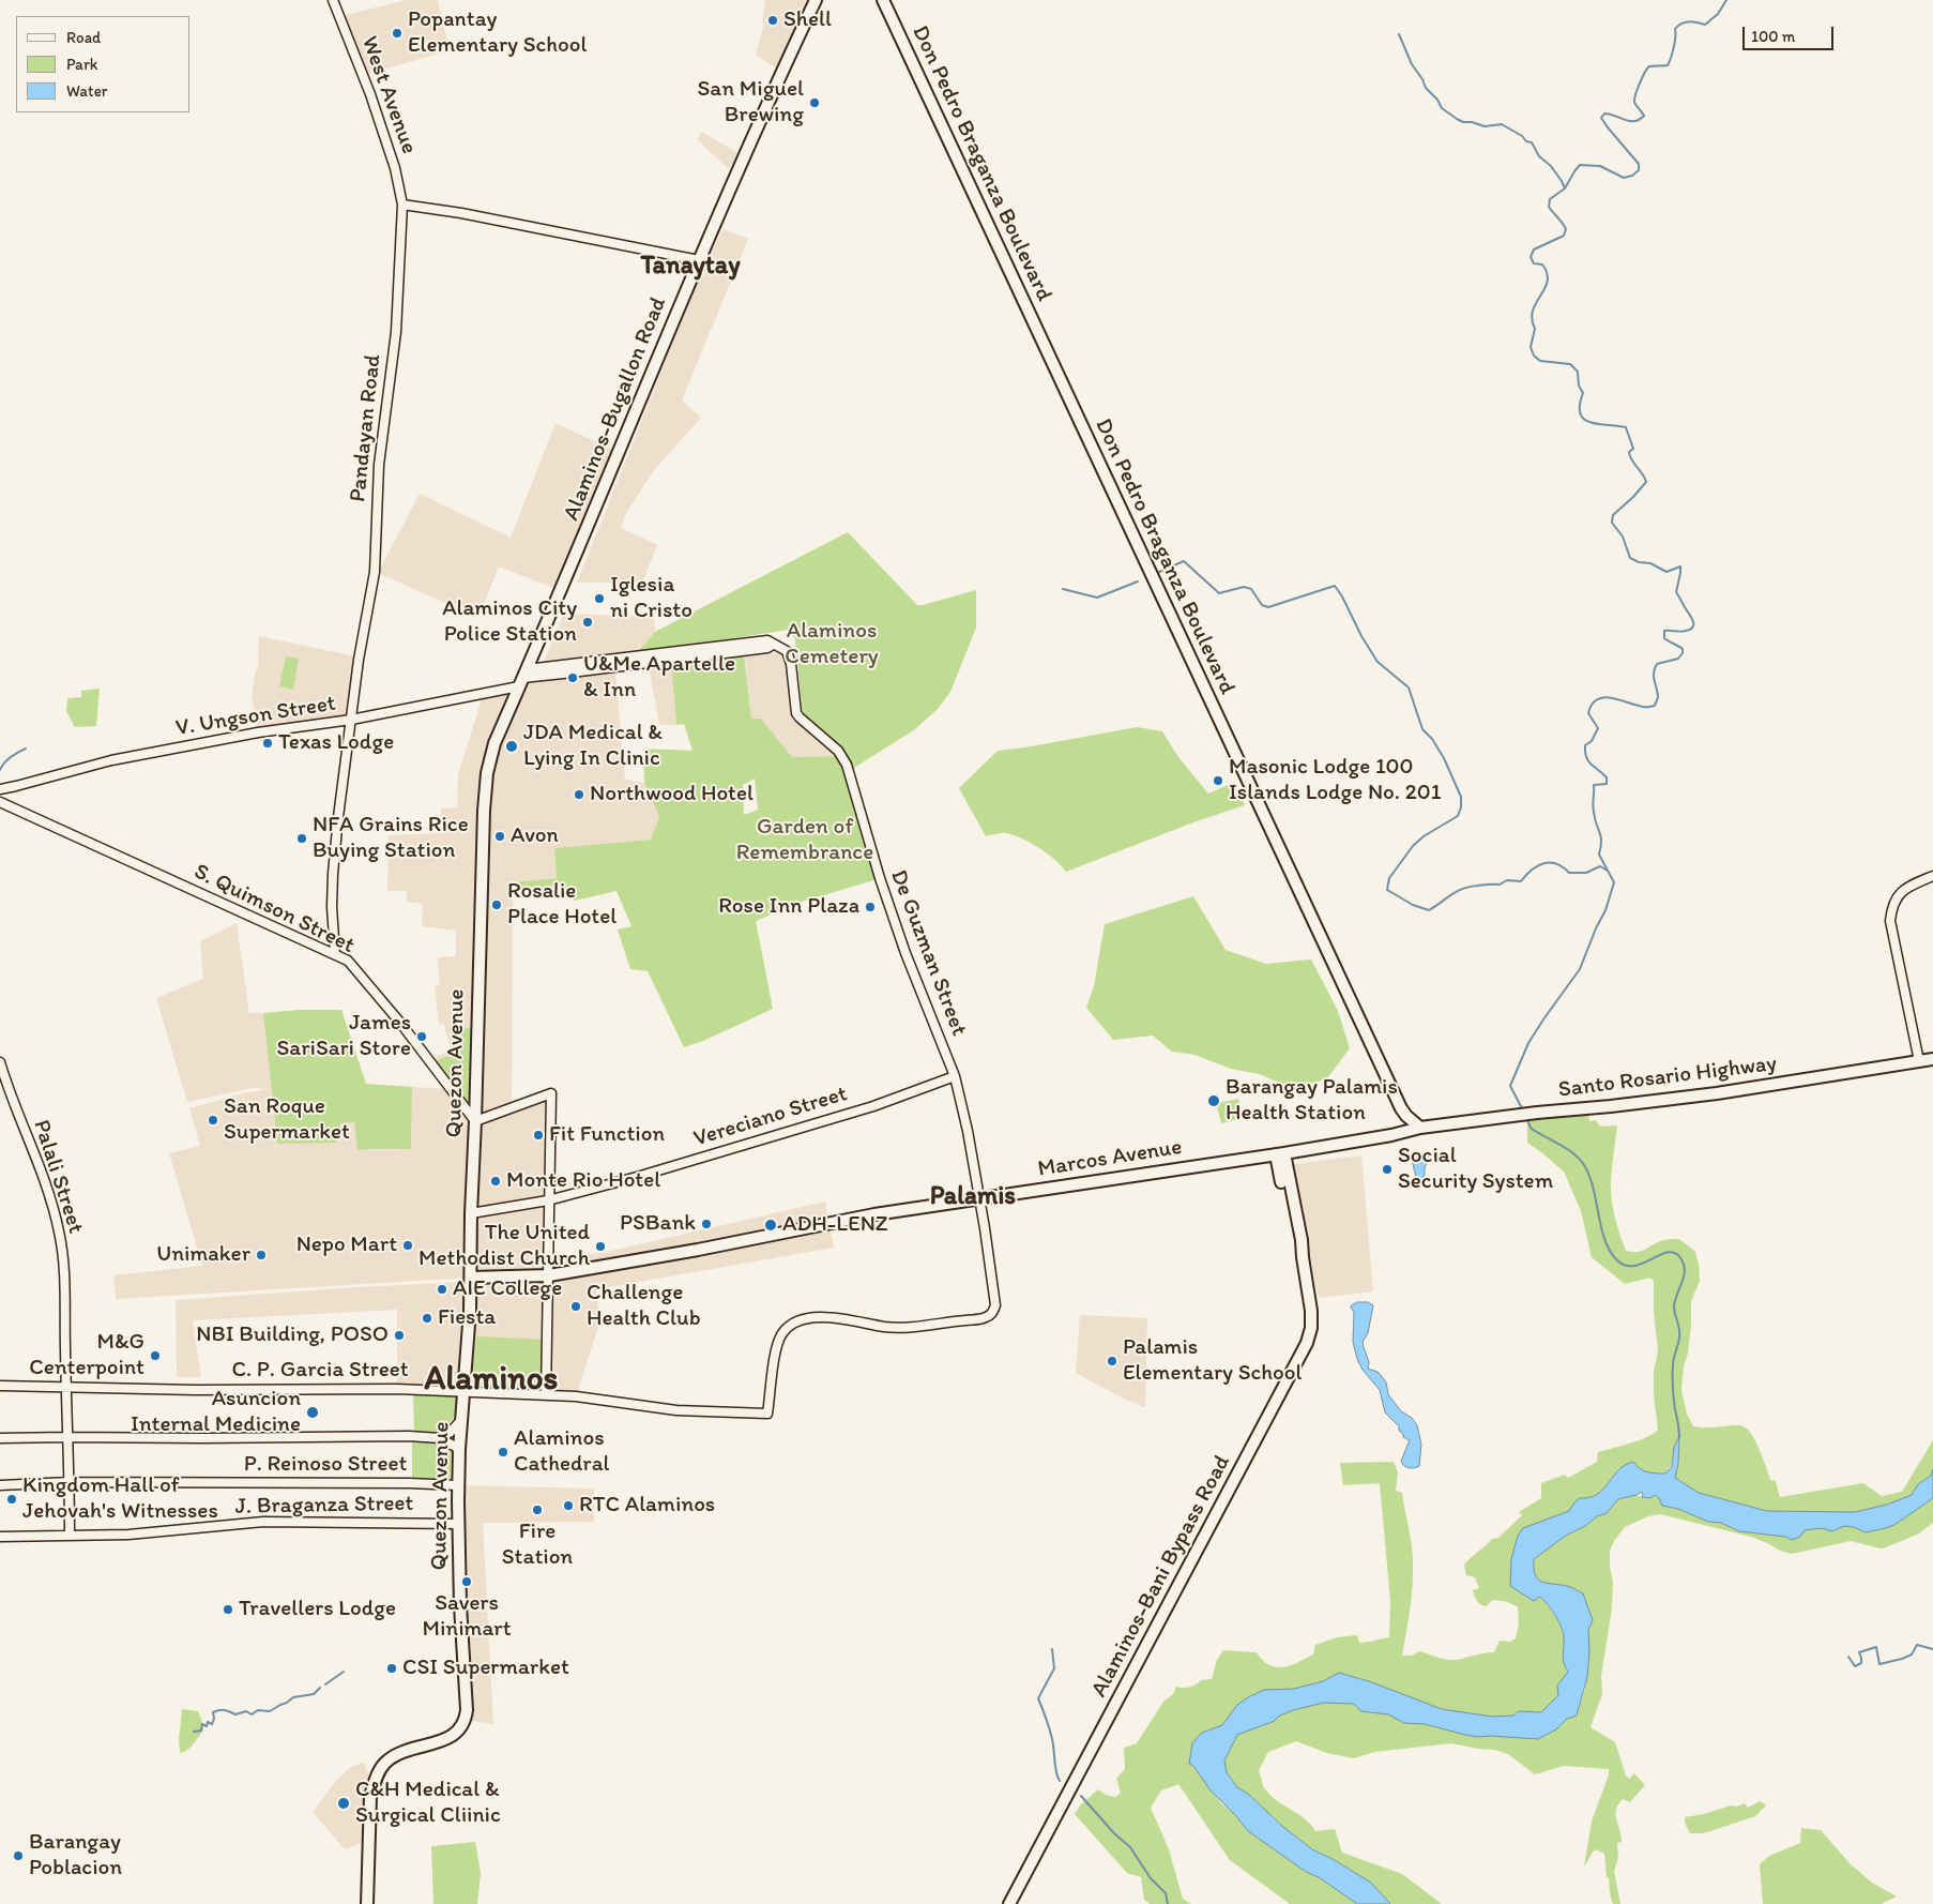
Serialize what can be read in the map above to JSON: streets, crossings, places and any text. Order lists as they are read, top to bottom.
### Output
{
  "streets": {
    "main road": [
      "Don Pedro Braganza Boulevard",
      "Alaminos-Bugallon Road",
      "Quezon Avenue",
      "Santo Rosario Highway",
      "Marcos Avenue",
      "Alaminos-Bani Bypass Road"
    ],
    "street": [
      "West Avenue",
      "Pandayan Road",
      "V. Ungson Street",
      "S. Quimson Street",
      "De Guzman Street",
      "Vereciano Street",
      "Palali Street",
      "C. P. Garcia Street",
      "P. Reinoso Street",
      "J. Braganza Street"
    ]
  },
  "crossings": [
    ["West Avenue", "Pandayan Road"],
    ["Don Pedro Braganza Boulevard", "Santo Rosario Highway"],
    ["Don Pedro Braganza Boulevard", "Marcos Avenue"],
    ["Alaminos-Bugallon Road", "V. Ungson Street"],
    ["Alaminos-Bugallon Road", "Quezon Avenue"],
    ["Pandayan Road", "V. Ungson Street"],
    ["Pandayan Road", "S. Quimson Street"],
    ["V. Ungson Street", "Quezon Avenue"],
    ["S. Quimson Street", "Quezon Avenue"],
    ["De Guzman Street", "Vereciano Street"],
    ["De Guzman Street", "Marcos Avenue"],
    ["De Guzman Street", "C. P. Garcia Street"],
    ["Quezon Avenue", "Vereciano Street"],
    ["Quezon Avenue", "Marcos Avenue"],
    ["Quezon Avenue", "C. P. Garcia Street"],
    ["Quezon Avenue", "P. Reinoso Street"],
    ["Quezon Avenue", "J. Braganza Street"],
    ["Santo Rosario Highway", "Marcos Avenue"],
    ["Marcos Avenue", "Alaminos-Bani Bypass Road"],
    ["Palali Street", "C. P. Garcia Street"],
    ["Palali Street", "P. Reinoso Street"],
    ["Palali Street", "J. Braganza Street"]
  ],
  "districts": ["Tanaytay", "Palamis", "Alaminos"],
  "parks": ["Alaminos Cemetery", "Garden of Remembrance"],
  "places": [
    "Shell",
    "Popantay Elementary School",
    "San Miguel Brewing",
    "Iglesia ni Cristo",
    "Alaminos City Police Station",
    "U&Me Apartelle & Inn",
    "Texas Lodge",
    "JDA Medical & Lying In Clinic",
    "Masonic Lodge 100 Islands Lodge No. 201",
    "Northwood Hotel",
    "Avon",
    "NFA Grains Rice Buying Station",
    "Rosalie Place Hotel",
    "Rose Inn Plaza",
    "James SariSari Store",
    "Barangay Palamis Health Station",
    "San Roque Supermarket",
    "Fit Function",
    "Social Security System",
    "Monte Rio Hotel",
    "PSBank",
    "ADH-LENZ",
    "Nepo Mart",
    "The United Methodist Church",
    "Unimaker",
    "AIE College",
    "Challenge Health Club",
    "Fiesta",
    "NBI Building, POSO",
    "M&G Centerpoint",
    "Palamis Elementary School",
    "Asuncion Internal Medicine",
    "Alaminos Cathedral",
    "Kingdom Hall of Jehovah's Witnesses",
    "RTC Alaminos",
    "Fire Station",
    "Savers Minimart",
    "Travellers Lodge",
    "CSI Supermarket",
    "C&H Medical & Surgical Cliinic",
    "Barangay Poblacion"
  ],
  "legend": ["Road", "Park", "Water"],
  "scale_bar": "100 m"
}
